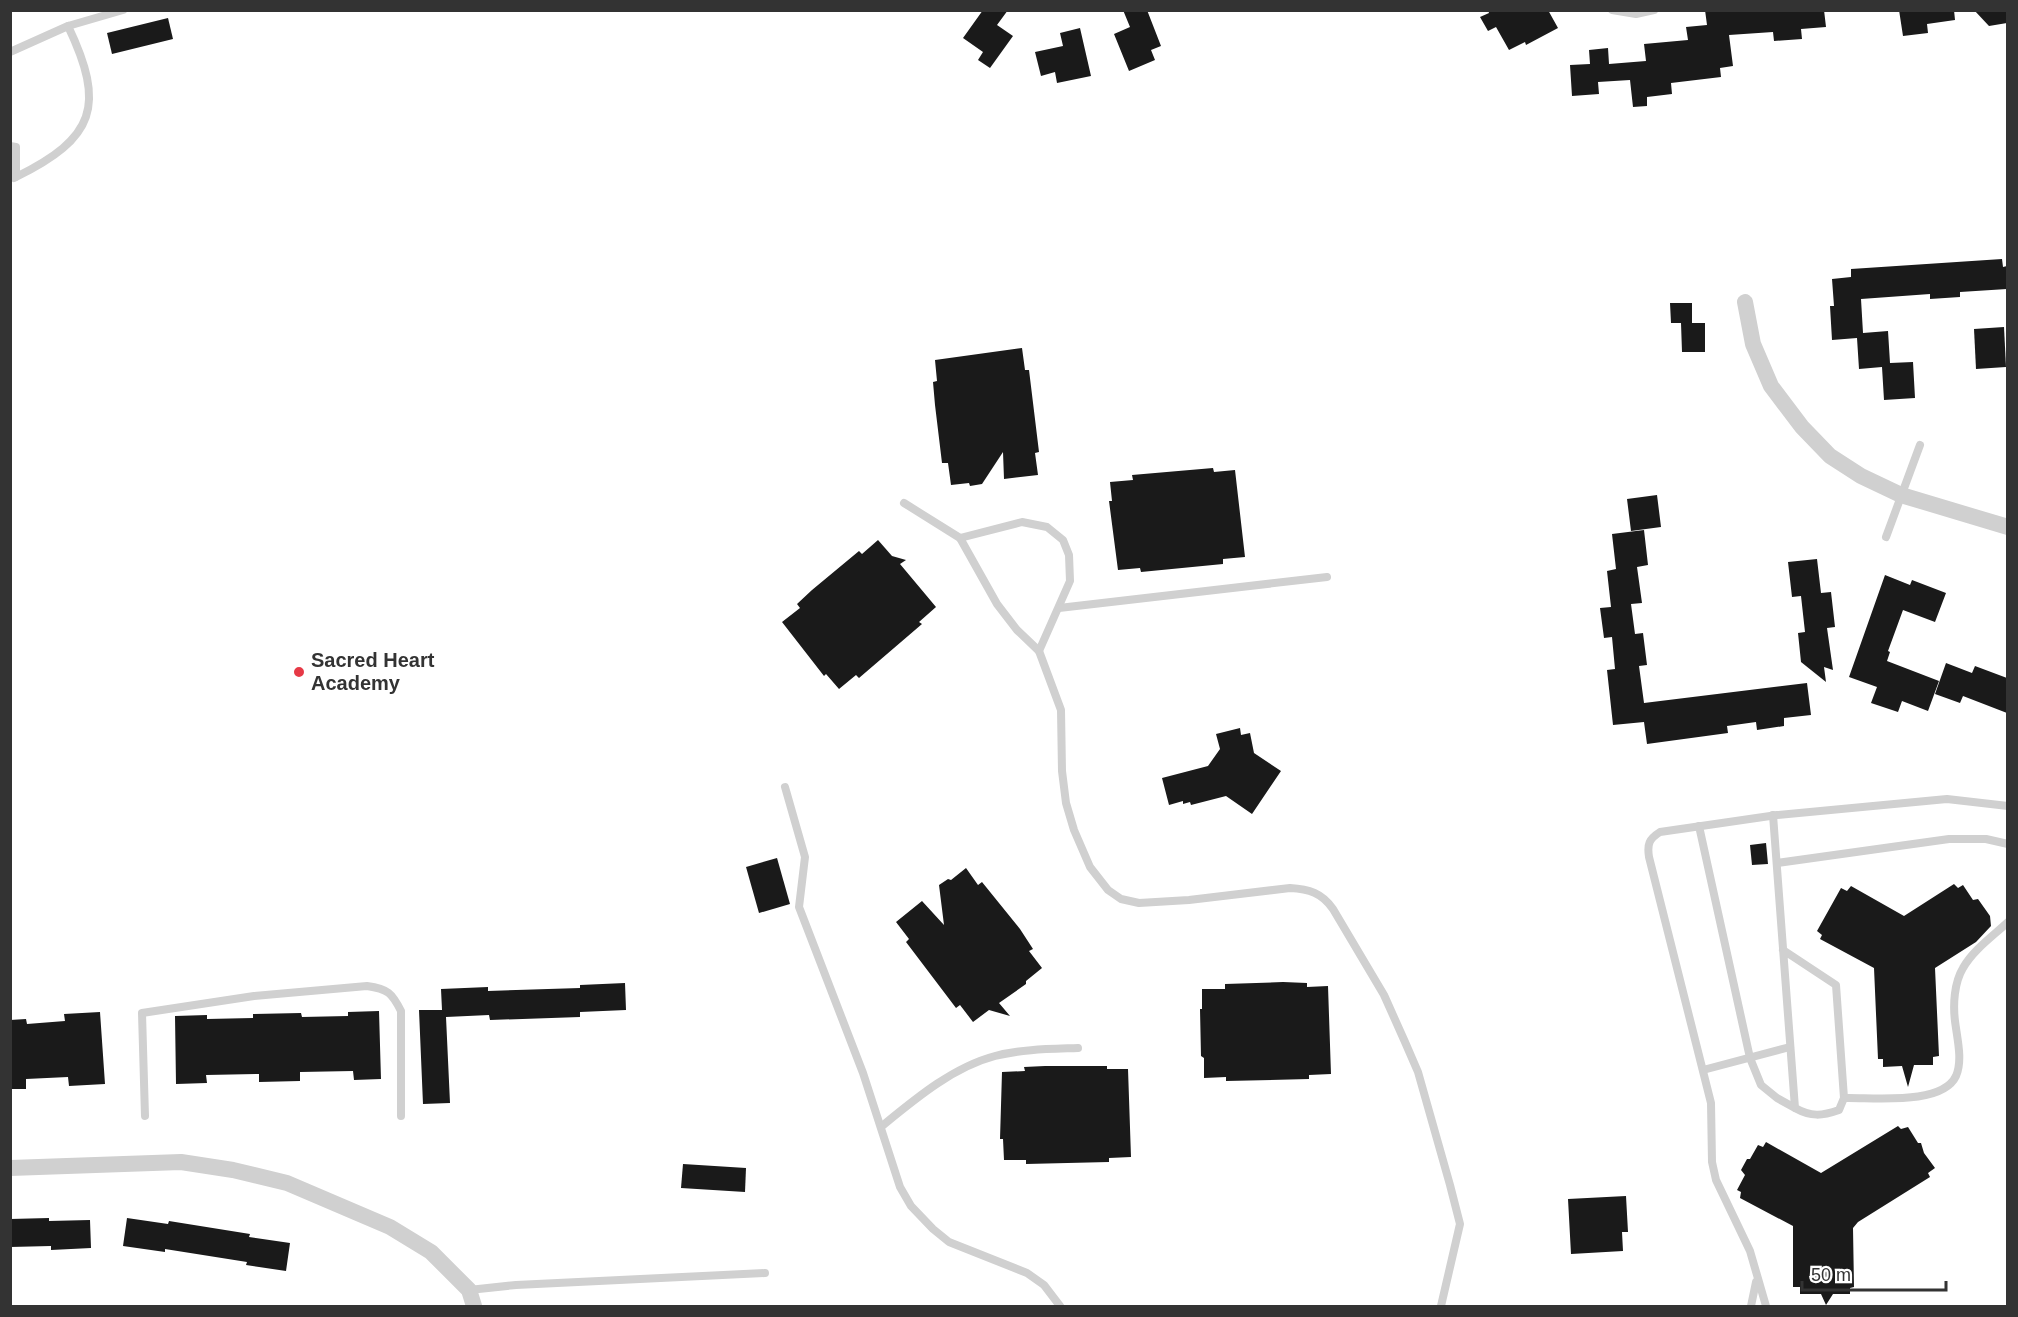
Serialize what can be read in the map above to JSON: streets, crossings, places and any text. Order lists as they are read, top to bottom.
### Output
{
  "places": ["Sacred Heart Academy"],
  "scale_bar": "50 m"
}
